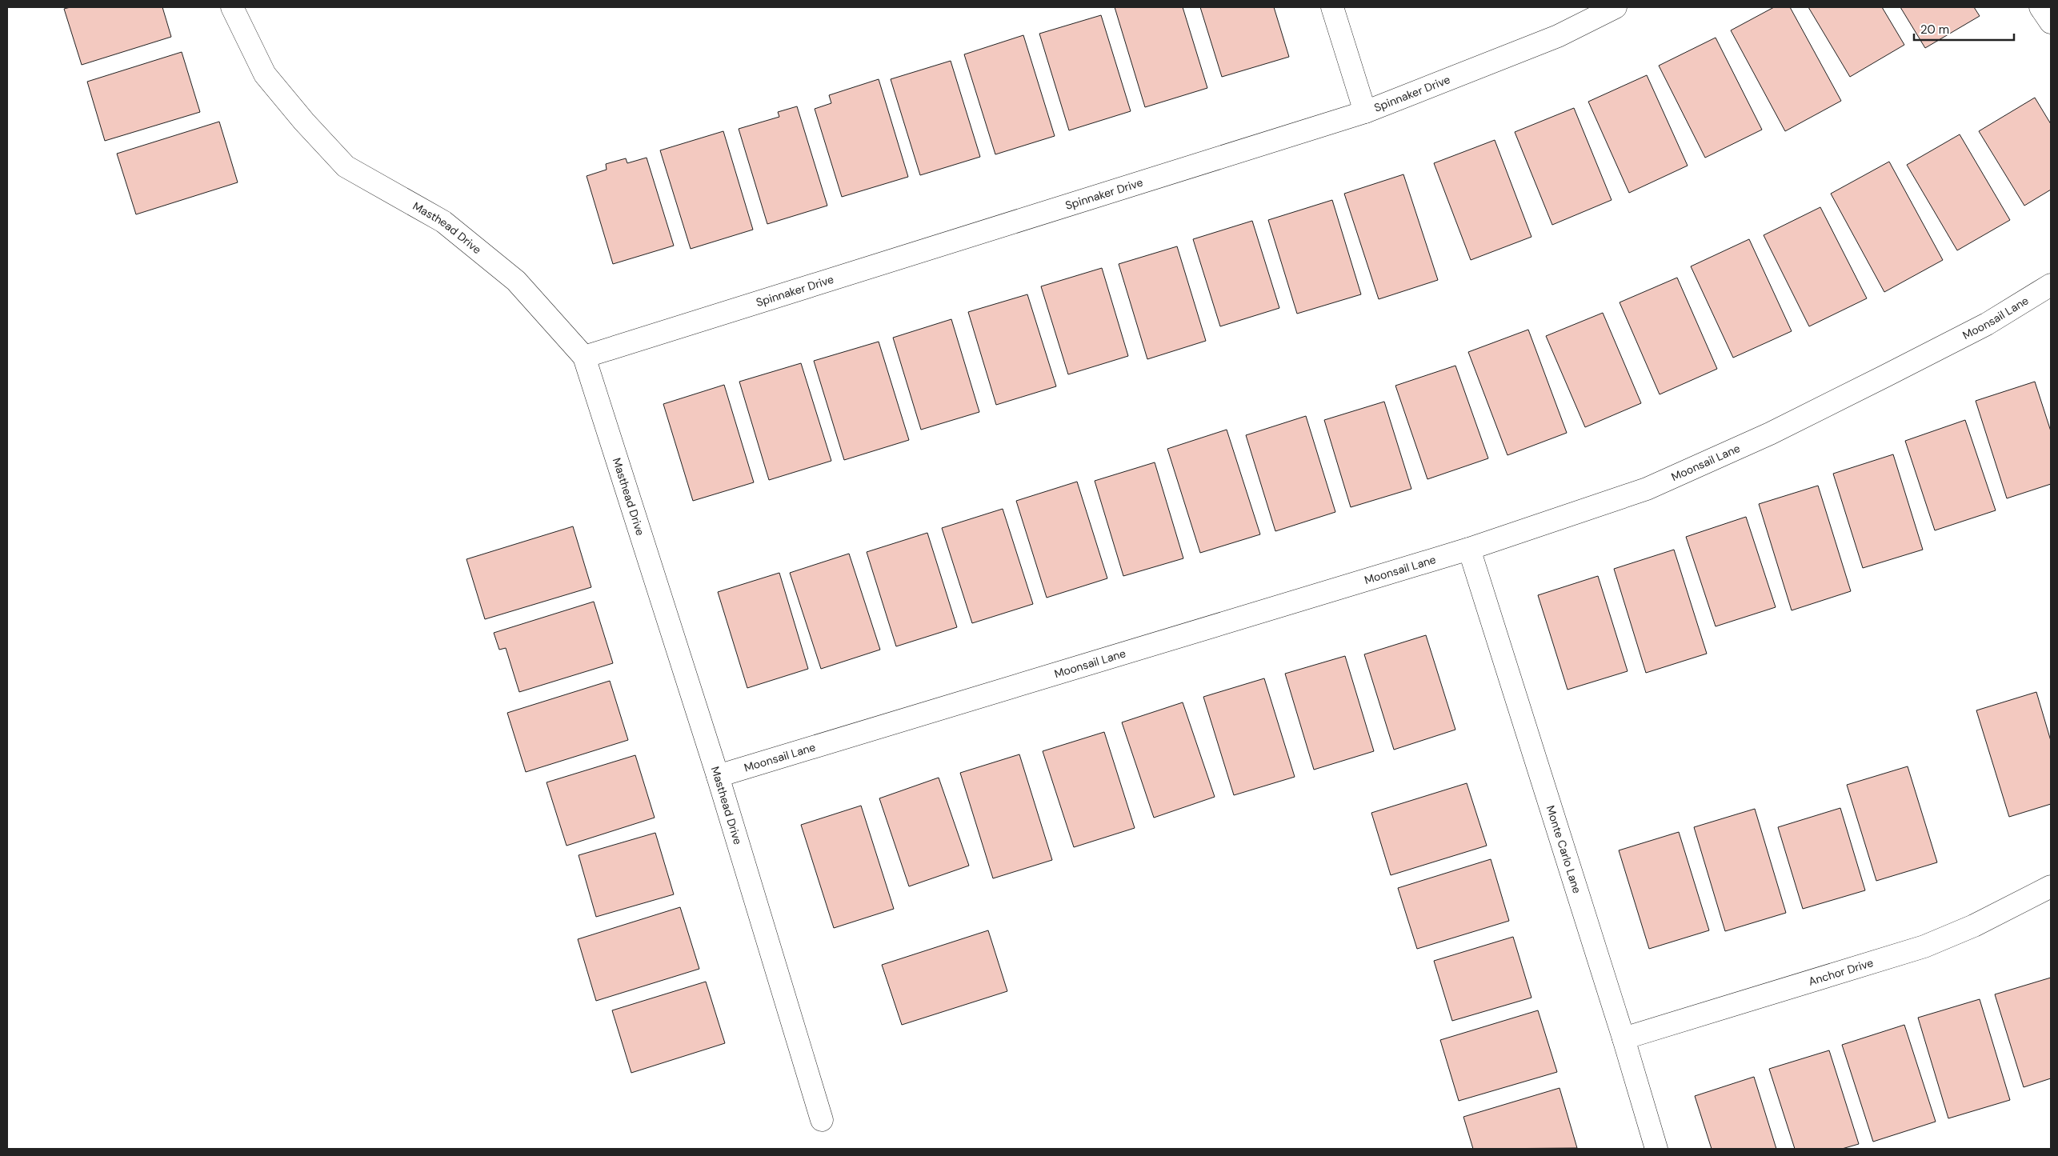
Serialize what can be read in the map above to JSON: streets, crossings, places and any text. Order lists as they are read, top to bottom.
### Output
{
  "streets": {
    "street": [
      "Spinnaker Drive",
      "Masthead Drive",
      "Moonsail Lane",
      "Monte Carlo Lane",
      "Anchor Drive"
    ]
  },
  "crossings": [
    ["Spinnaker Drive", "Masthead Drive"],
    ["Masthead Drive", "Moonsail Lane"],
    ["Moonsail Lane", "Monte Carlo Lane"],
    ["Monte Carlo Lane", "Anchor Drive"]
  ],
  "scale_bar": "20 m"
}
